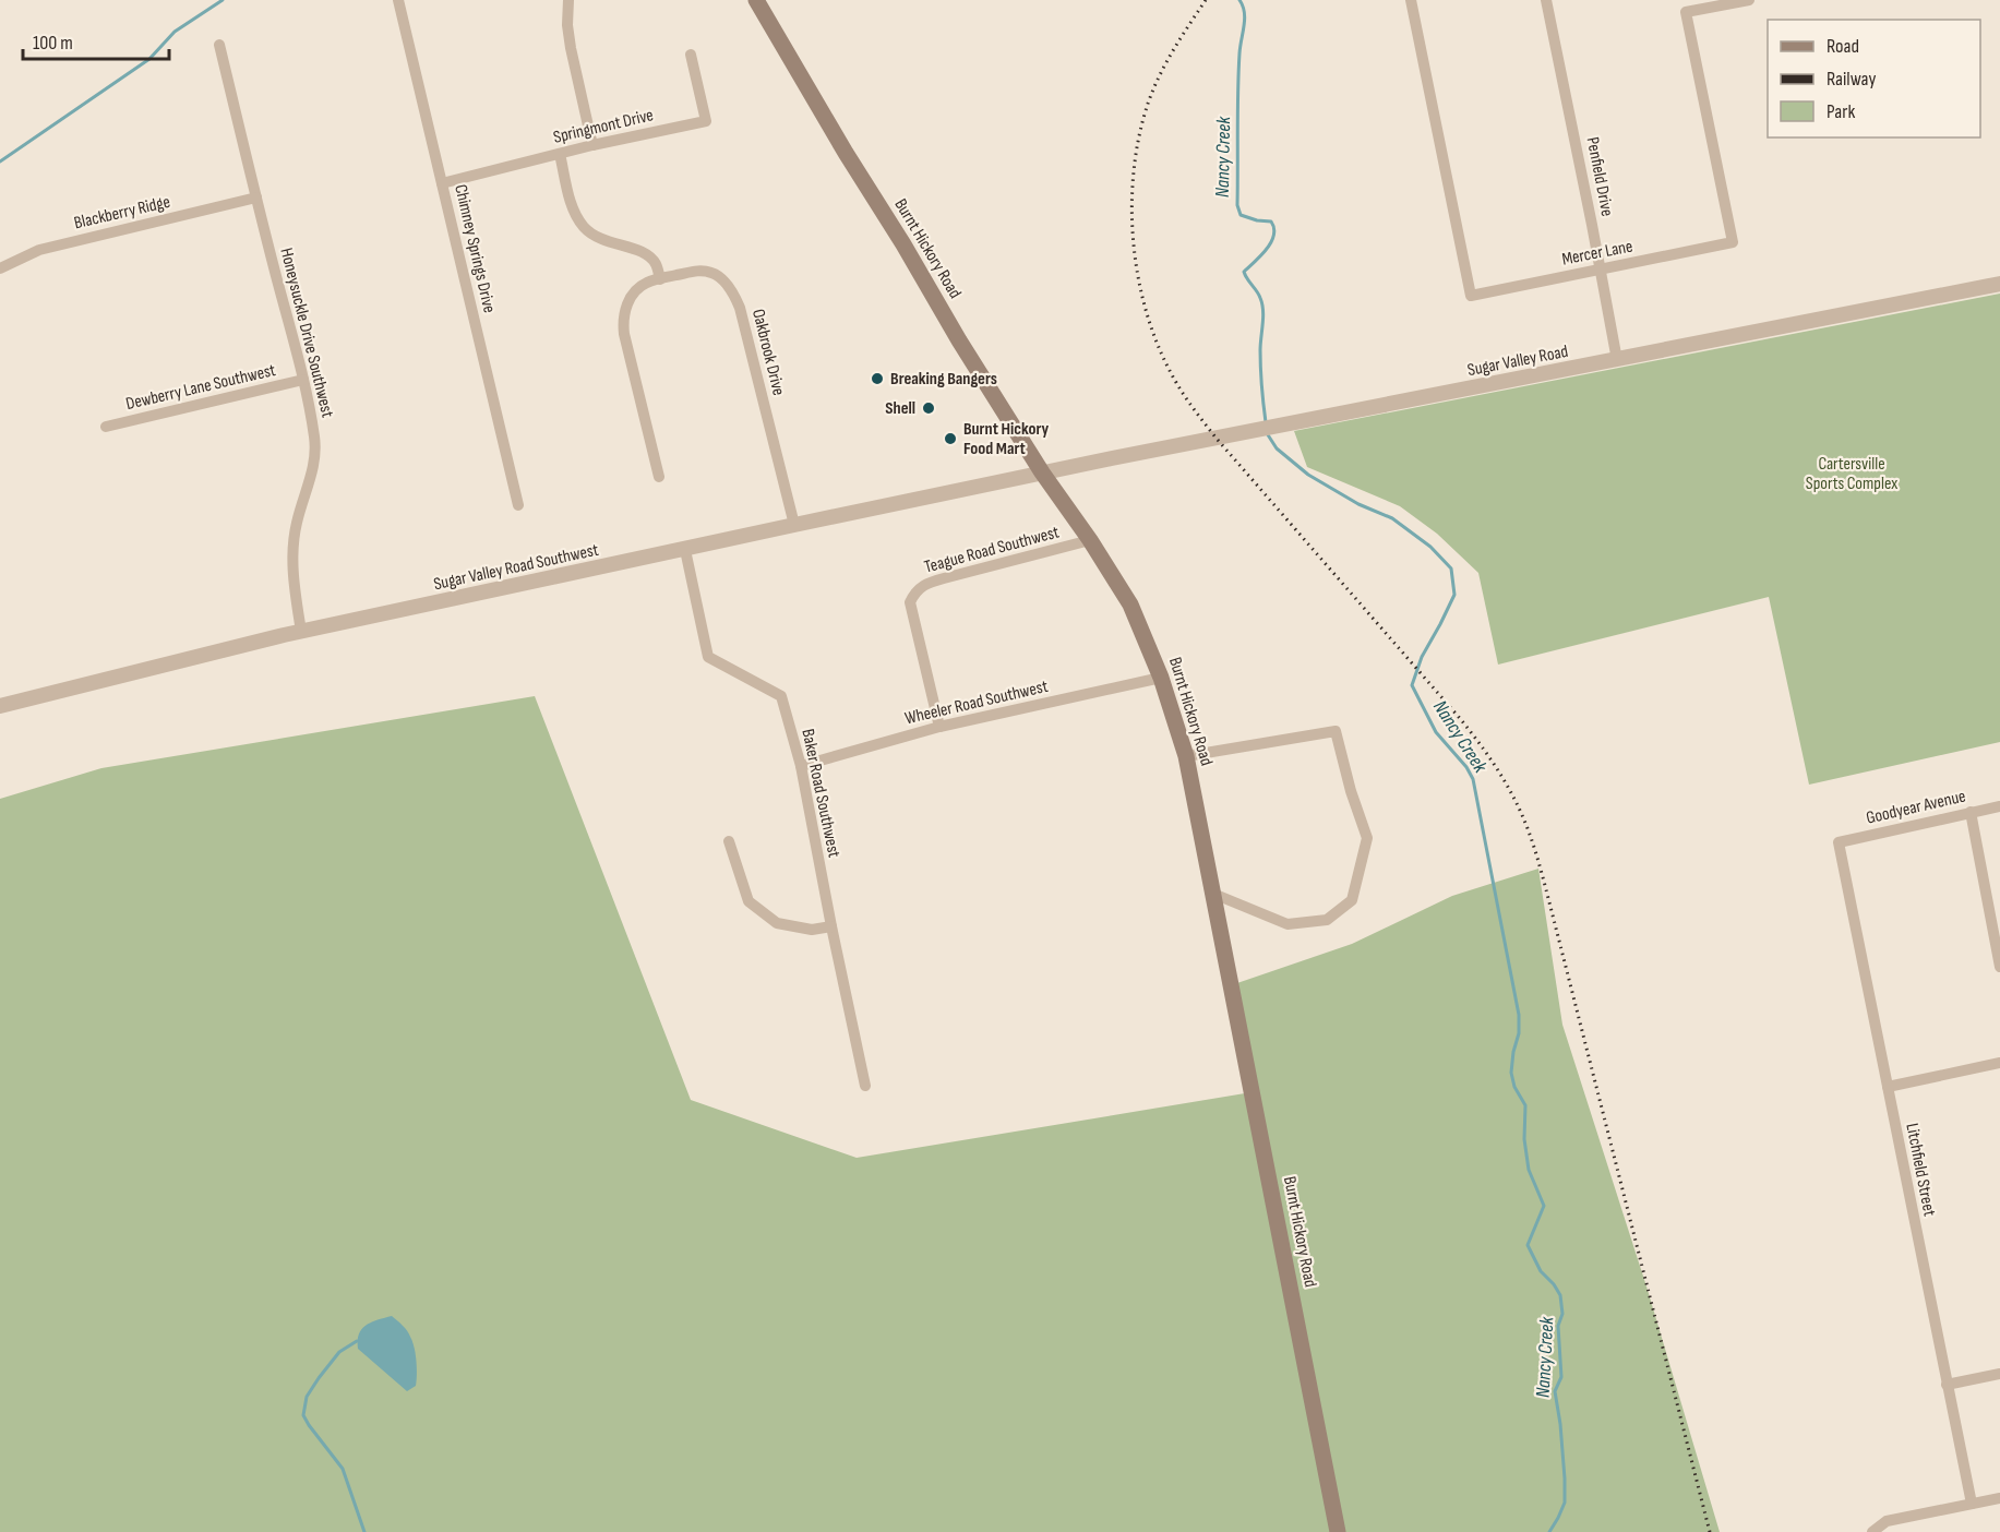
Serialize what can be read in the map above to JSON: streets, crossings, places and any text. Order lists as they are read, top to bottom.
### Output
{
  "streets": {
    "main road": ["Burnt Hickory Road"],
    "street": [
      "Springmont Drive",
      "Penfield Drive",
      "Blackberry Ridge",
      "Chimney Springs Drive",
      "Mercer Lane",
      "Honeysuckle Drive Southwest",
      "Oakbrook Drive",
      "Sugar Valley Road",
      "Dewberry Lane Southwest",
      "Teague Road Southwest",
      "Sugar Valley Road Southwest",
      "Wheeler Road Southwest",
      "Baker Road Southwest",
      "Goodyear Avenue",
      "Litchfield Street"
    ]
  },
  "crossings": [
    ["Springmont Drive", "Chimney Springs Drive"],
    ["Penfield Drive", "Mercer Lane"],
    ["Penfield Drive", "Sugar Valley Road"],
    ["Blackberry Ridge", "Honeysuckle Drive Southwest"],
    ["Burnt Hickory Road", "Sugar Valley Road"],
    ["Burnt Hickory Road", "Teague Road Southwest"],
    ["Burnt Hickory Road", "Sugar Valley Road Southwest"],
    ["Burnt Hickory Road", "Wheeler Road Southwest"],
    ["Honeysuckle Drive Southwest", "Dewberry Lane Southwest"],
    ["Honeysuckle Drive Southwest", "Sugar Valley Road Southwest"],
    ["Oakbrook Drive", "Sugar Valley Road Southwest"],
    ["Sugar Valley Road", "Sugar Valley Road Southwest"],
    ["Teague Road Southwest", "Wheeler Road Southwest"],
    ["Sugar Valley Road Southwest", "Baker Road Southwest"],
    ["Wheeler Road Southwest", "Baker Road Southwest"],
    ["Goodyear Avenue", "Litchfield Street"]
  ],
  "water": ["Nancy Creek"],
  "parks": ["Cartersville Sports Complex"],
  "places": ["Breaking Bangers", "Shell", "Burnt Hickory Food Mart"],
  "legend": ["Road", "Railway", "Park"],
  "scale_bar": "100 m"
}
